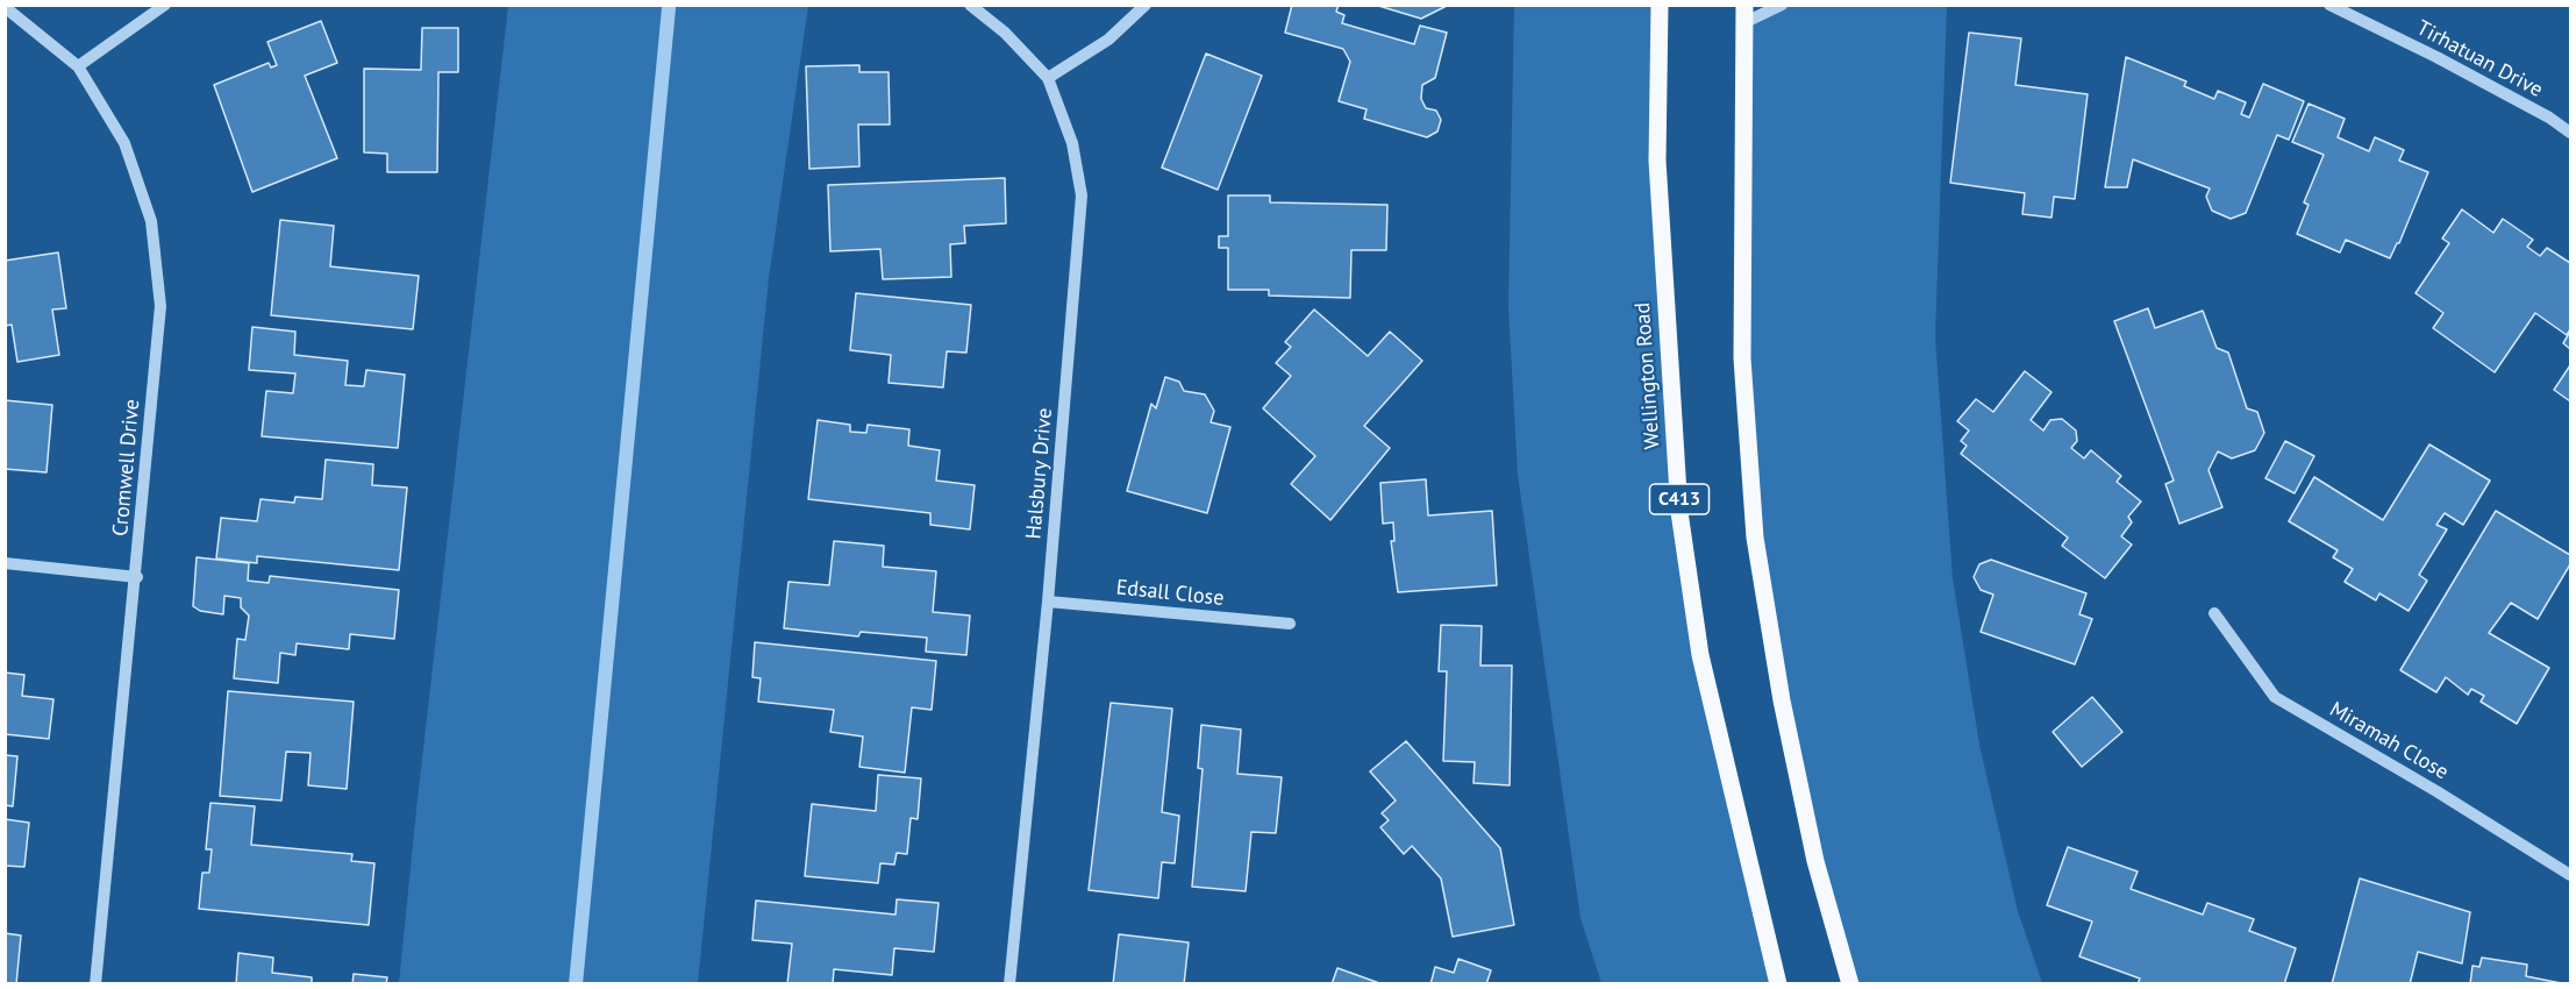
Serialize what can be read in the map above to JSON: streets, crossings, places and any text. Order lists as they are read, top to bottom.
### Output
{
  "streets": {
    "main road": ["Wellington Road", "C413"],
    "street": [
      "Tirhatuan Drive",
      "Cromwell Drive",
      "Halsbury Drive",
      "Edsall Close",
      "Miramah Close"
    ]
  },
  "crossings": [
    ["Halsbury Drive", "Edsall Close"]
  ]
}
